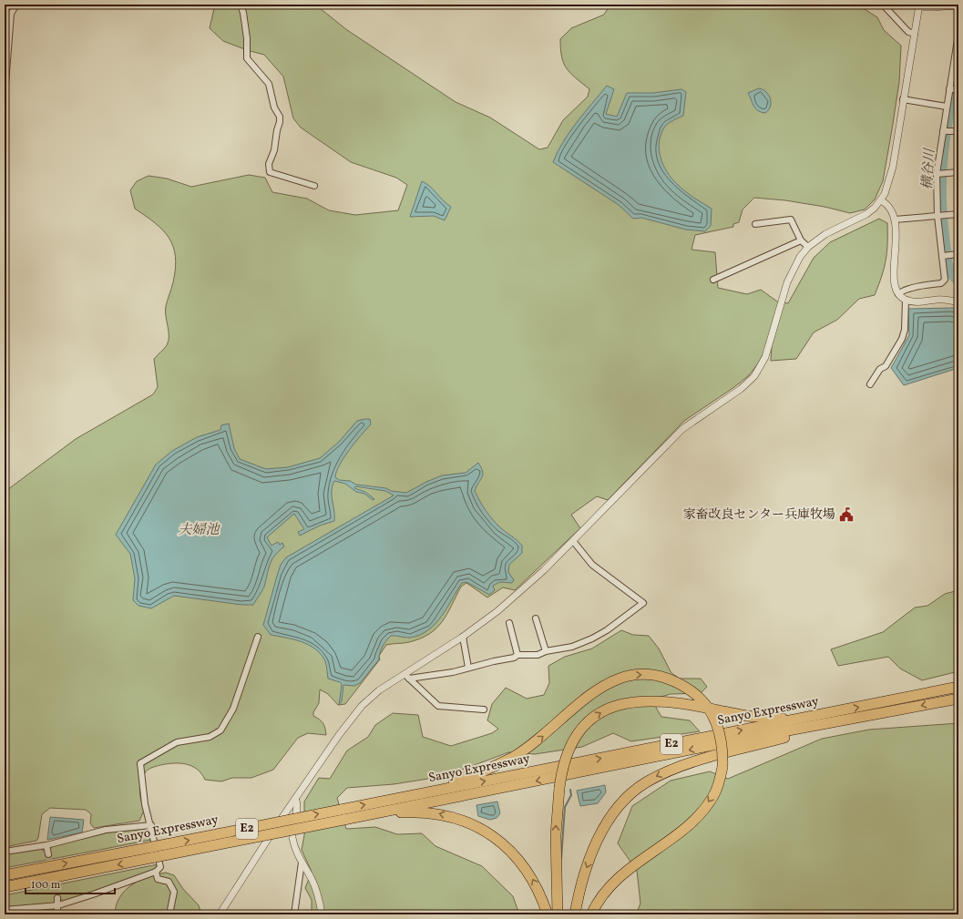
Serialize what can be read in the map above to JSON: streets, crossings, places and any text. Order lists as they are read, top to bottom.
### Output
{
  "streets": {
    "highway": ["Sanyo Expressway", "E2"]
  },
  "water": ["構谷川", "夫婦池"],
  "places": {
    "public building": ["家畜改良センター兵庫牧場"]
  },
  "scale_bar": "100 m"
}
